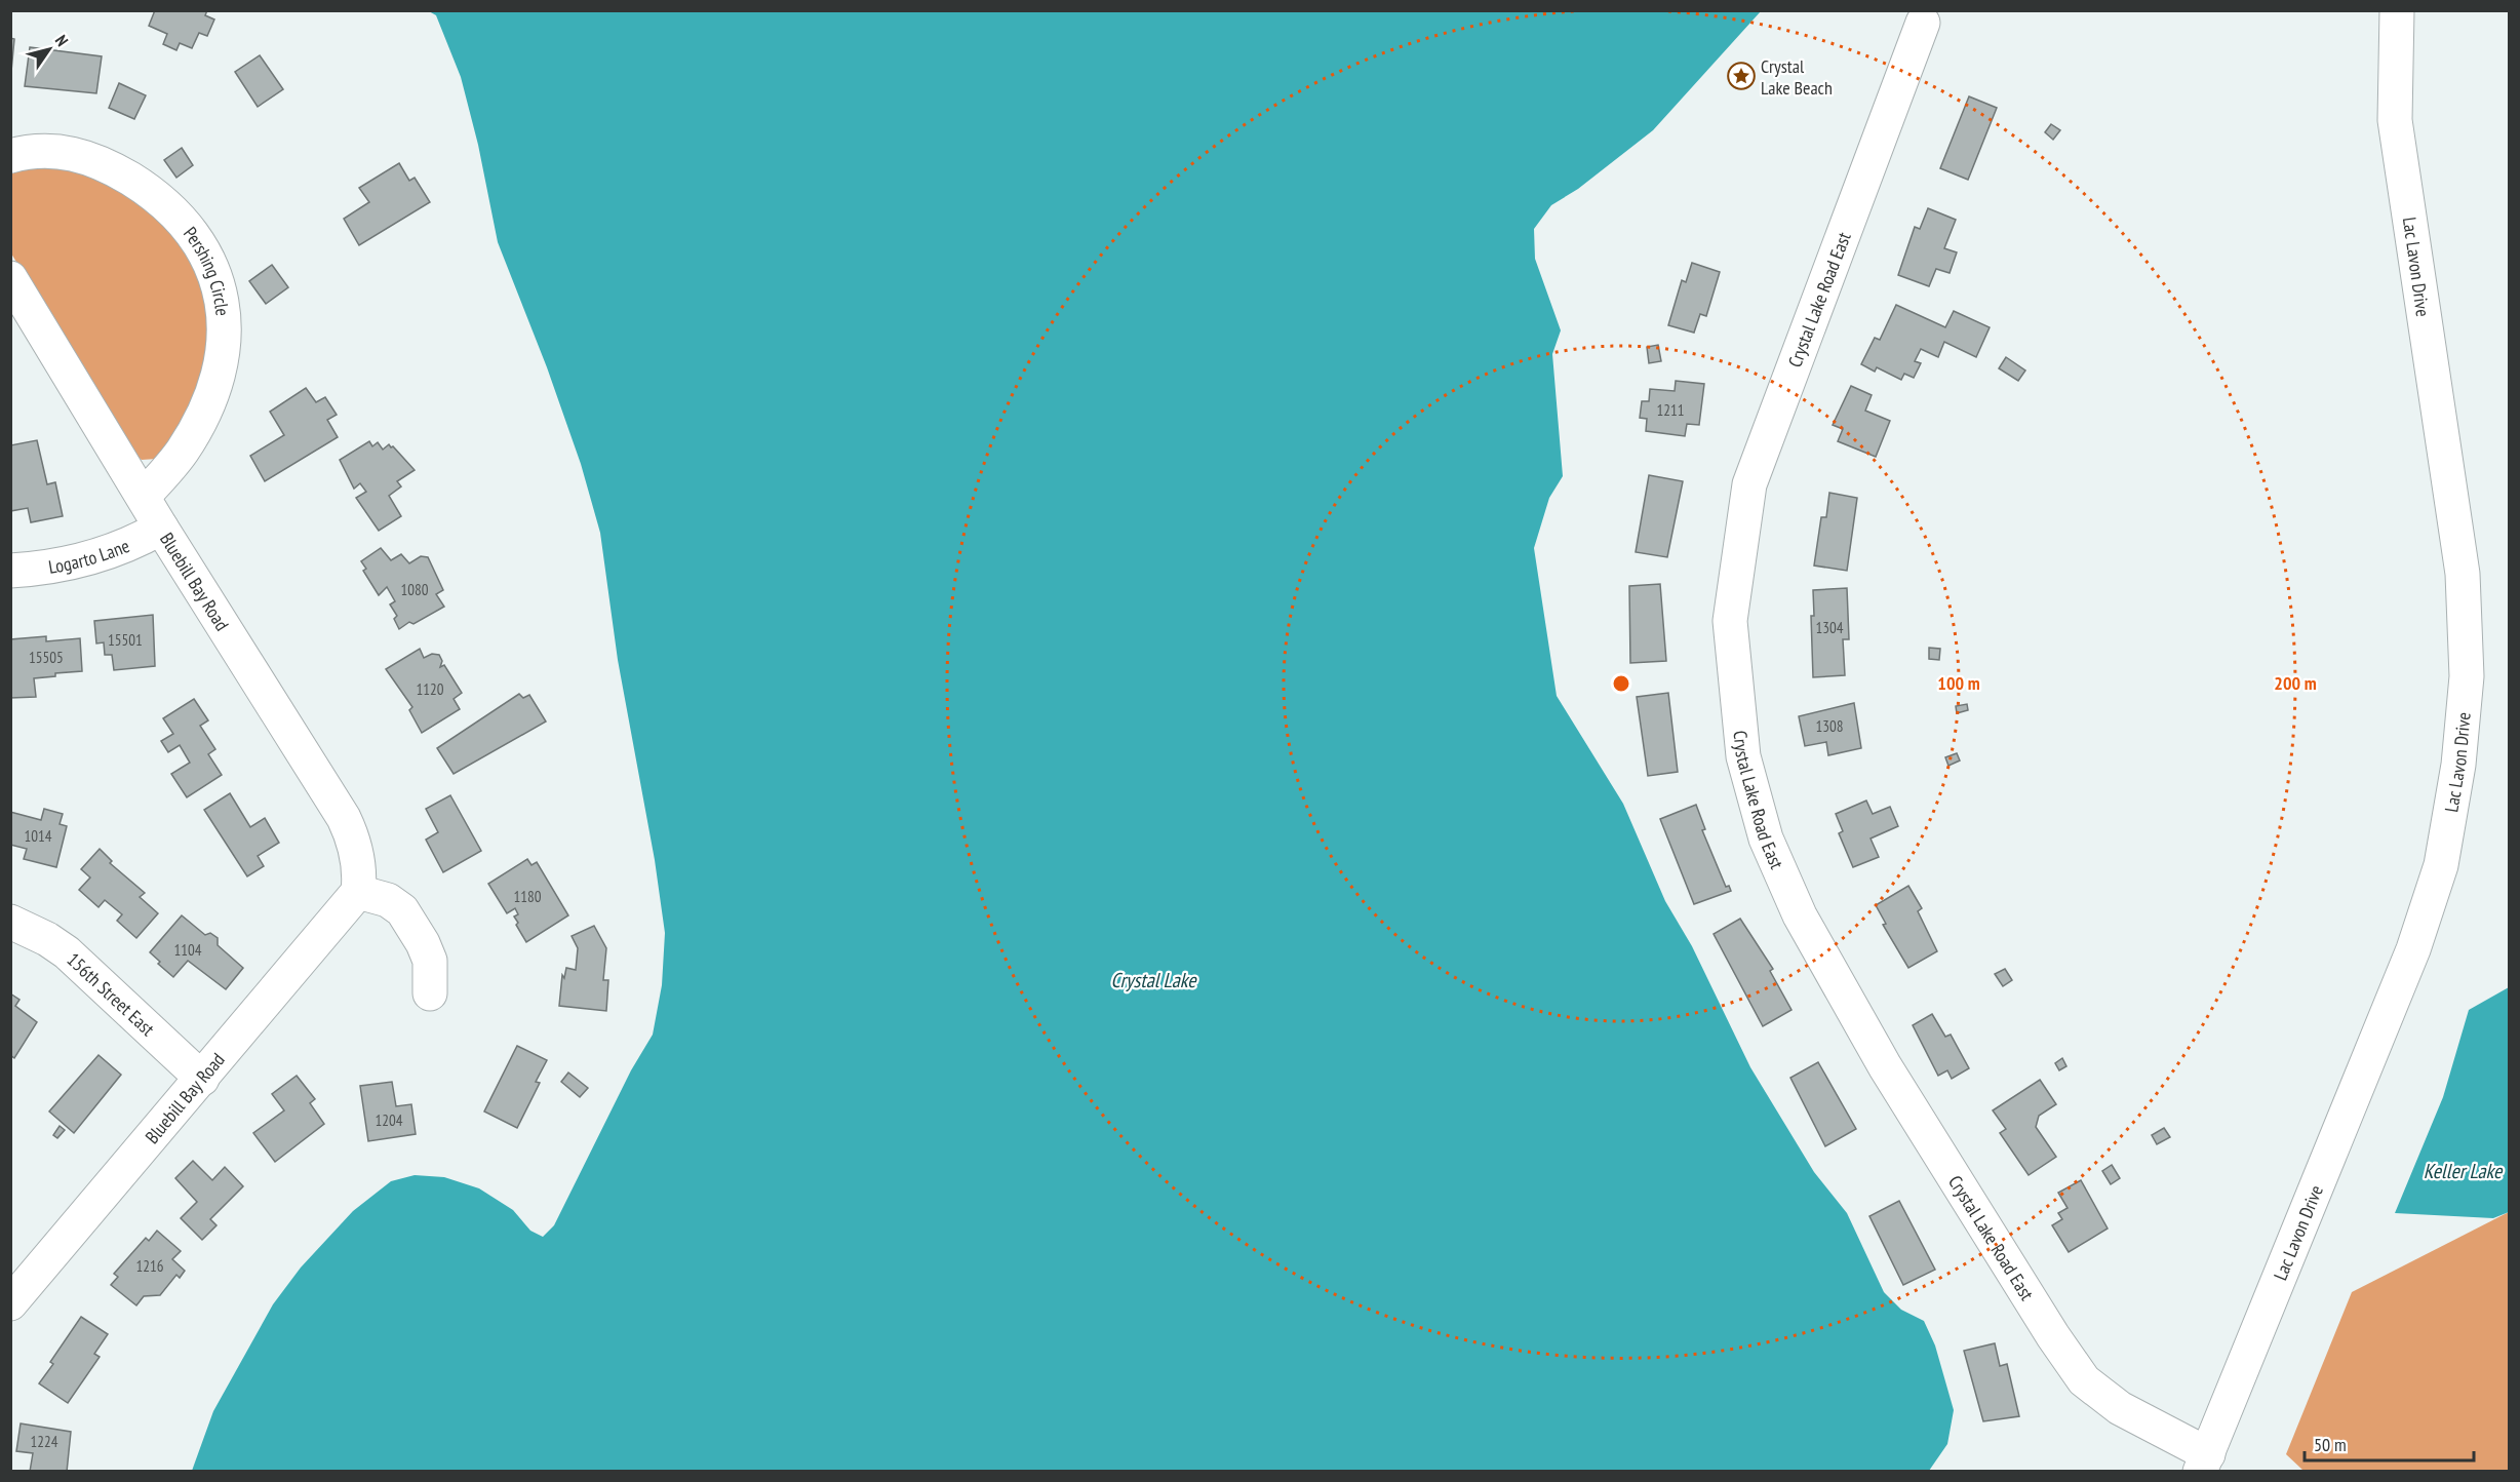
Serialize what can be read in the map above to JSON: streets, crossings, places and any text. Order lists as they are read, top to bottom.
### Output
{
  "streets": {
    "street": [
      "Lac Lavon Drive",
      "Pershing Circle",
      "Crystal Lake Road East",
      "Logarto Lane",
      "Bluebill Bay Road",
      "156th Street East"
    ]
  },
  "crossings": [
    ["Lac Lavon Drive", "Crystal Lake Road East"],
    ["Pershing Circle", "Bluebill Bay Road"],
    ["Logarto Lane", "Bluebill Bay Road"],
    ["Bluebill Bay Road", "156th Street East"]
  ],
  "water": ["Crystal Lake", "Keller Lake"],
  "places": {
    "place": ["Crystal Lake Beach"]
  },
  "house_numbers": [
    "1211",
    "1080",
    "1304",
    "15501",
    "15505",
    "1120",
    "1308",
    "1014",
    "1180",
    "1104",
    "1204",
    "1216",
    "1224"
  ],
  "scale_bar": "50 m",
  "north": "top right",
  "rings": ["100 m", "200 m"]
}
